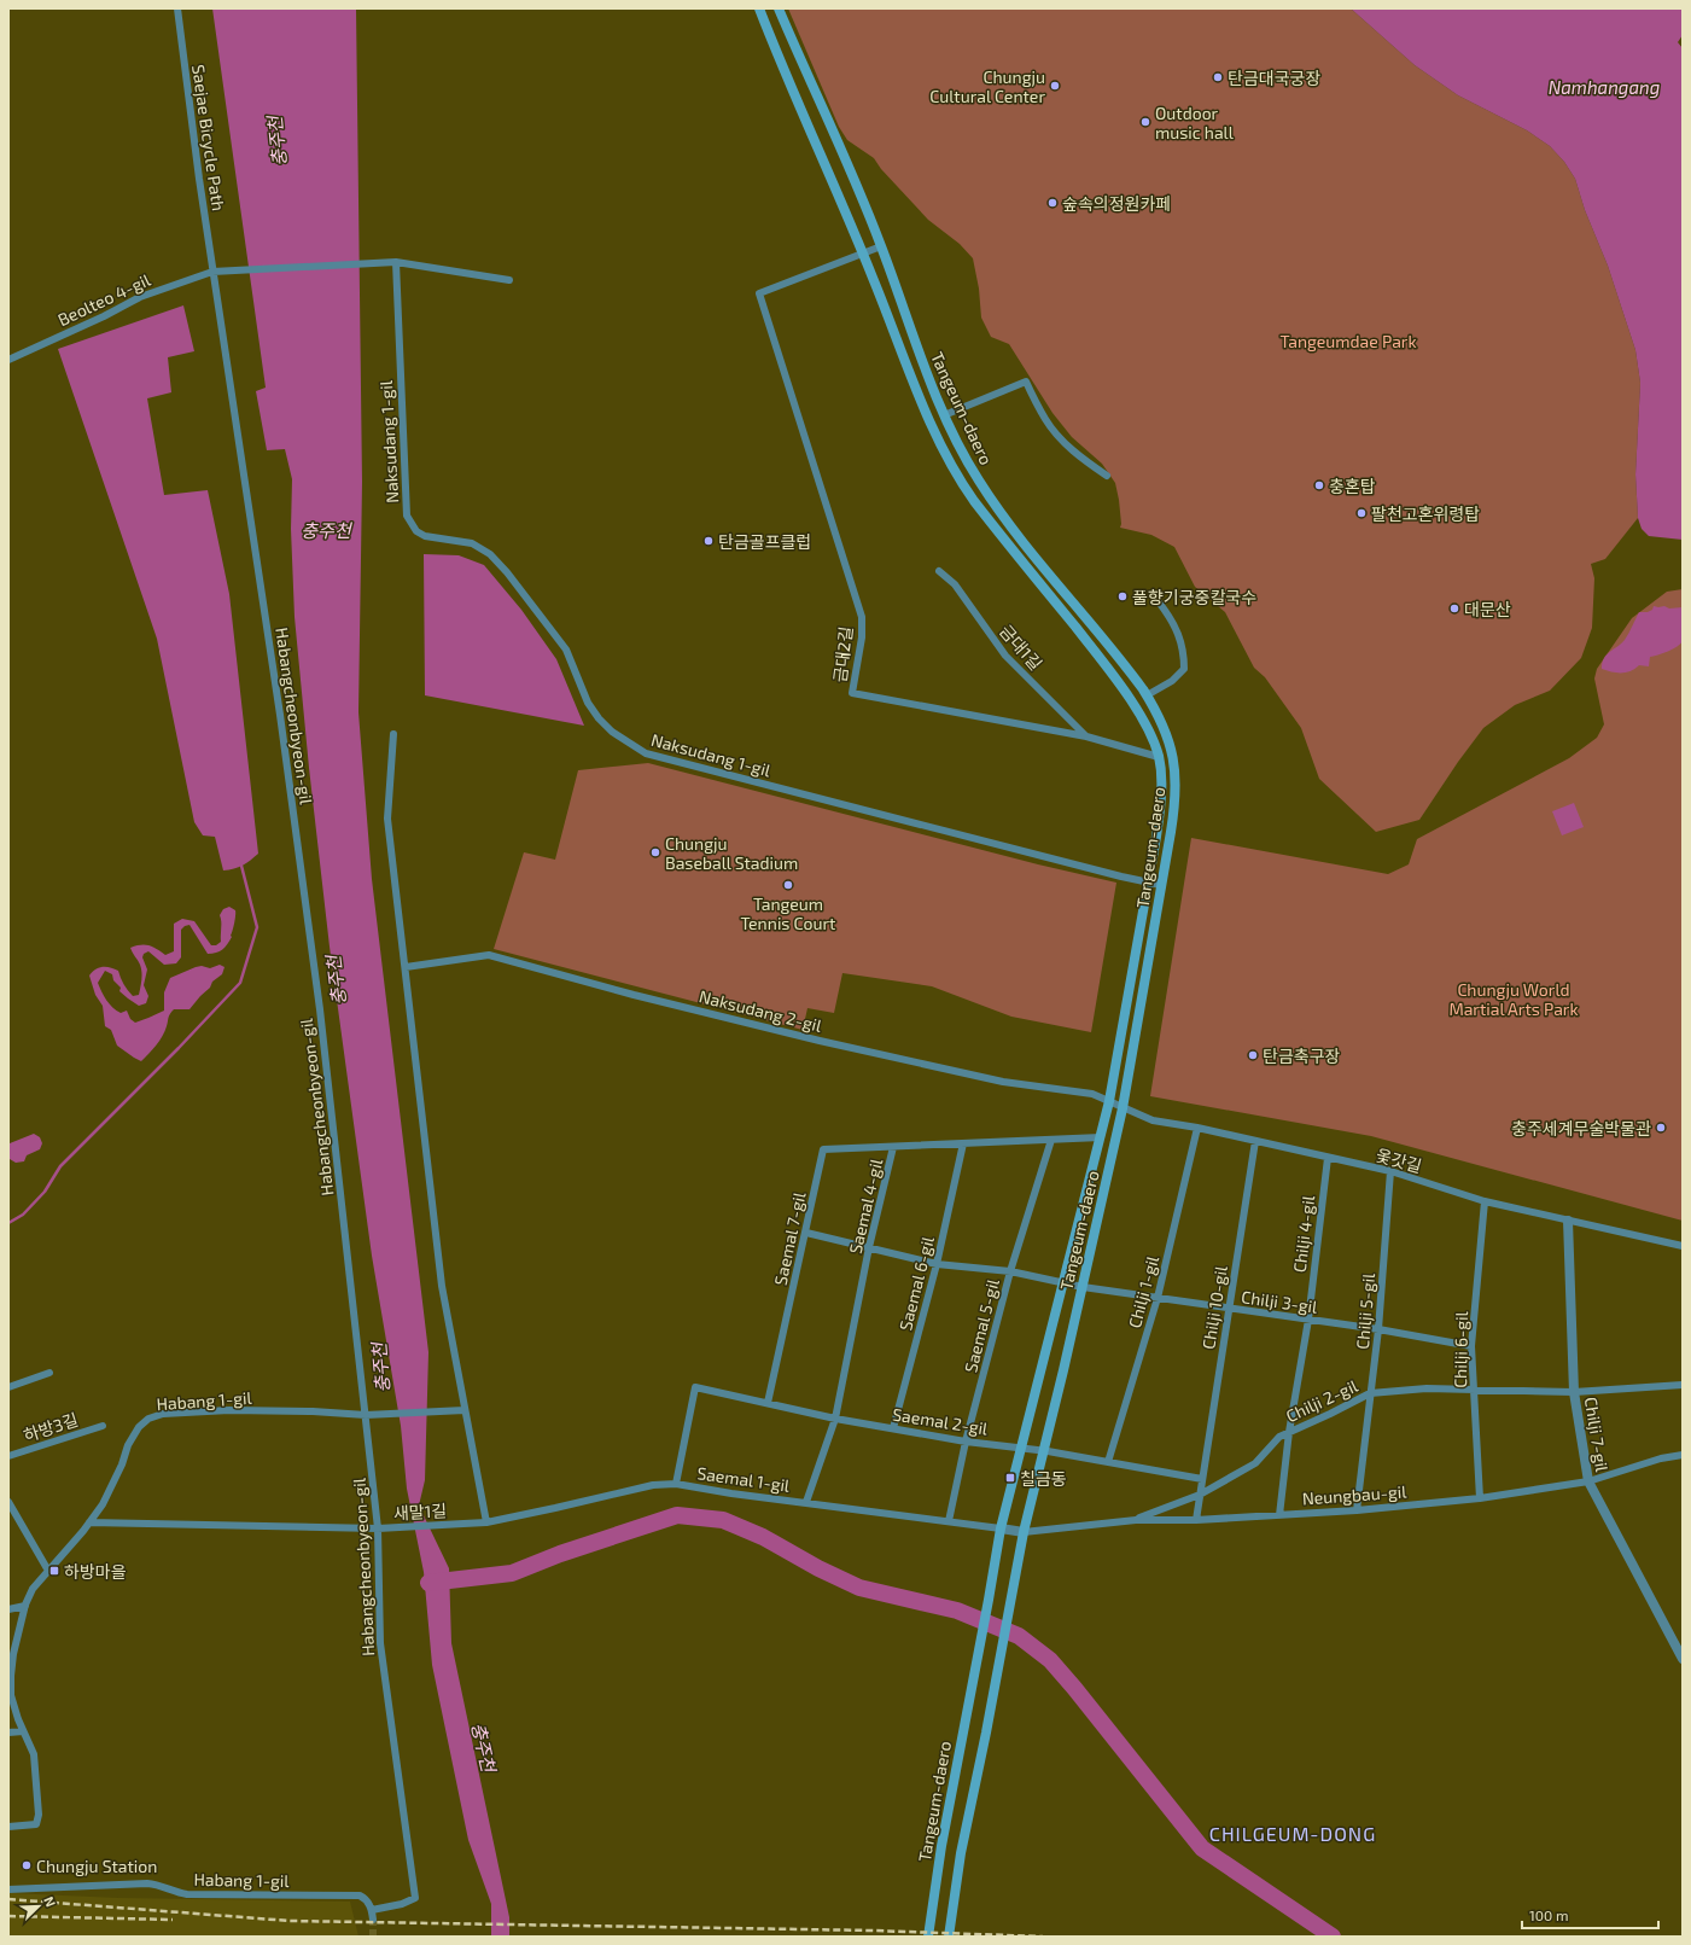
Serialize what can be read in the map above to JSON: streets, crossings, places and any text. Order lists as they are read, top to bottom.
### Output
{
  "streets": {
    "main road": ["Tangeum-daero"],
    "street": [
      "Saejae Bicycle Path",
      "Beolteo 4-gil",
      "Naksudang 1-gil",
      "금대1길",
      "금대2길",
      "Habangcheonbyeon-gil",
      "Naksudang 2-gil",
      "옻갓길",
      "Saemal 4-gil",
      "Chilji 4-gil",
      "Saemal 7-gil",
      "Saemal 6-gil",
      "Chilji 1-gil",
      "Chilji 3-gil",
      "Chilji 10-gil",
      "Chilji 5-gil",
      "Saemal 5-gil",
      "Chilji 6-gil",
      "Habang 1-gil",
      "Chilji 2-gil",
      "Saemal 2-gil",
      "하방3길",
      "Chilji 7-gil",
      "Saemal 1-gil",
      "Neungbau-gil",
      "새말1길"
    ]
  },
  "crossings": [
    ["Saejae Bicycle Path", "Beolteo 4-gil"],
    ["Saejae Bicycle Path", "Habangcheonbyeon-gil"],
    ["Beolteo 4-gil", "Naksudang 1-gil"],
    ["Beolteo 4-gil", "Habangcheonbyeon-gil"],
    ["Tangeum-daero", "Naksudang 1-gil"],
    ["Tangeum-daero", "금대2길"],
    ["Tangeum-daero", "Naksudang 2-gil"],
    ["Tangeum-daero", "옻갓길"],
    ["Tangeum-daero", "Saemal 4-gil"],
    ["Tangeum-daero", "Chilji 3-gil"],
    ["Tangeum-daero", "Saemal 2-gil"],
    ["Tangeum-daero", "Saemal 1-gil"],
    ["Tangeum-daero", "Neungbau-gil"],
    ["금대1길", "금대2길"],
    ["Habangcheonbyeon-gil", "Habang 1-gil"],
    ["Habangcheonbyeon-gil", "새말1길"],
    ["Naksudang 2-gil", "옻갓길"],
    ["옻갓길", "Chilji 4-gil"],
    ["옻갓길", "Chilji 1-gil"],
    ["옻갓길", "Chilji 10-gil"],
    ["옻갓길", "Chilji 5-gil"],
    ["옻갓길", "Chilji 6-gil"],
    ["옻갓길", "Chilji 7-gil"],
    ["Saemal 4-gil", "Saemal 7-gil"],
    ["Saemal 4-gil", "Saemal 6-gil"],
    ["Saemal 4-gil", "Chilji 3-gil"],
    ["Saemal 4-gil", "Saemal 5-gil"],
    ["Saemal 4-gil", "Saemal 2-gil"],
    ["Saemal 4-gil", "Saemal 1-gil"],
    ["Chilji 4-gil", "Chilji 3-gil"],
    ["Chilji 4-gil", "Chilji 2-gil"],
    ["Chilji 4-gil", "Neungbau-gil"],
    ["Saemal 7-gil", "Chilji 3-gil"],
    ["Saemal 7-gil", "Saemal 2-gil"],
    ["Saemal 6-gil", "Chilji 3-gil"],
    ["Saemal 6-gil", "Saemal 2-gil"],
    ["Chilji 1-gil", "Chilji 3-gil"],
    ["Chilji 3-gil", "Chilji 10-gil"],
    ["Chilji 3-gil", "Chilji 5-gil"],
    ["Chilji 3-gil", "Saemal 5-gil"],
    ["Chilji 3-gil", "Chilji 6-gil"],
    ["Chilji 5-gil", "Chilji 2-gil"],
    ["Chilji 5-gil", "Neungbau-gil"],
    ["Saemal 5-gil", "Saemal 2-gil"],
    ["Saemal 5-gil", "Saemal 1-gil"],
    ["Chilji 6-gil", "Chilji 2-gil"],
    ["Chilji 6-gil", "Neungbau-gil"],
    ["Habang 1-gil", "새말1길"],
    ["Chilji 2-gil", "Chilji 7-gil"],
    ["Chilji 2-gil", "Neungbau-gil"],
    ["Saemal 2-gil", "Saemal 1-gil"],
    ["Chilji 7-gil", "Neungbau-gil"],
    ["Saemal 1-gil", "새말1길"]
  ],
  "districts": ["CHILGEUM-DONG"],
  "water": ["Namhangang", "충주천"],
  "parks": ["Tangeumdae Park", "Chungju World Martial Arts Park"],
  "places": {
    "other": [
      "탄금대국궁장",
      "Chungju Cultural Center",
      "Outdoor music hall",
      "숲속의정원카페",
      "충혼탑",
      "팔천고혼위령탑",
      "탄금골프클럽",
      "풀향기궁중칼국수",
      "대문산",
      "Chungju Baseball Stadium",
      "Tangeum Tennis Court",
      "탄금축구장",
      "충주세계무술박물관",
      "Chungju Station"
    ],
    "transit": ["칠금동", "하방마을"]
  },
  "scale_bar": "100 m",
  "north": "top right"
}
